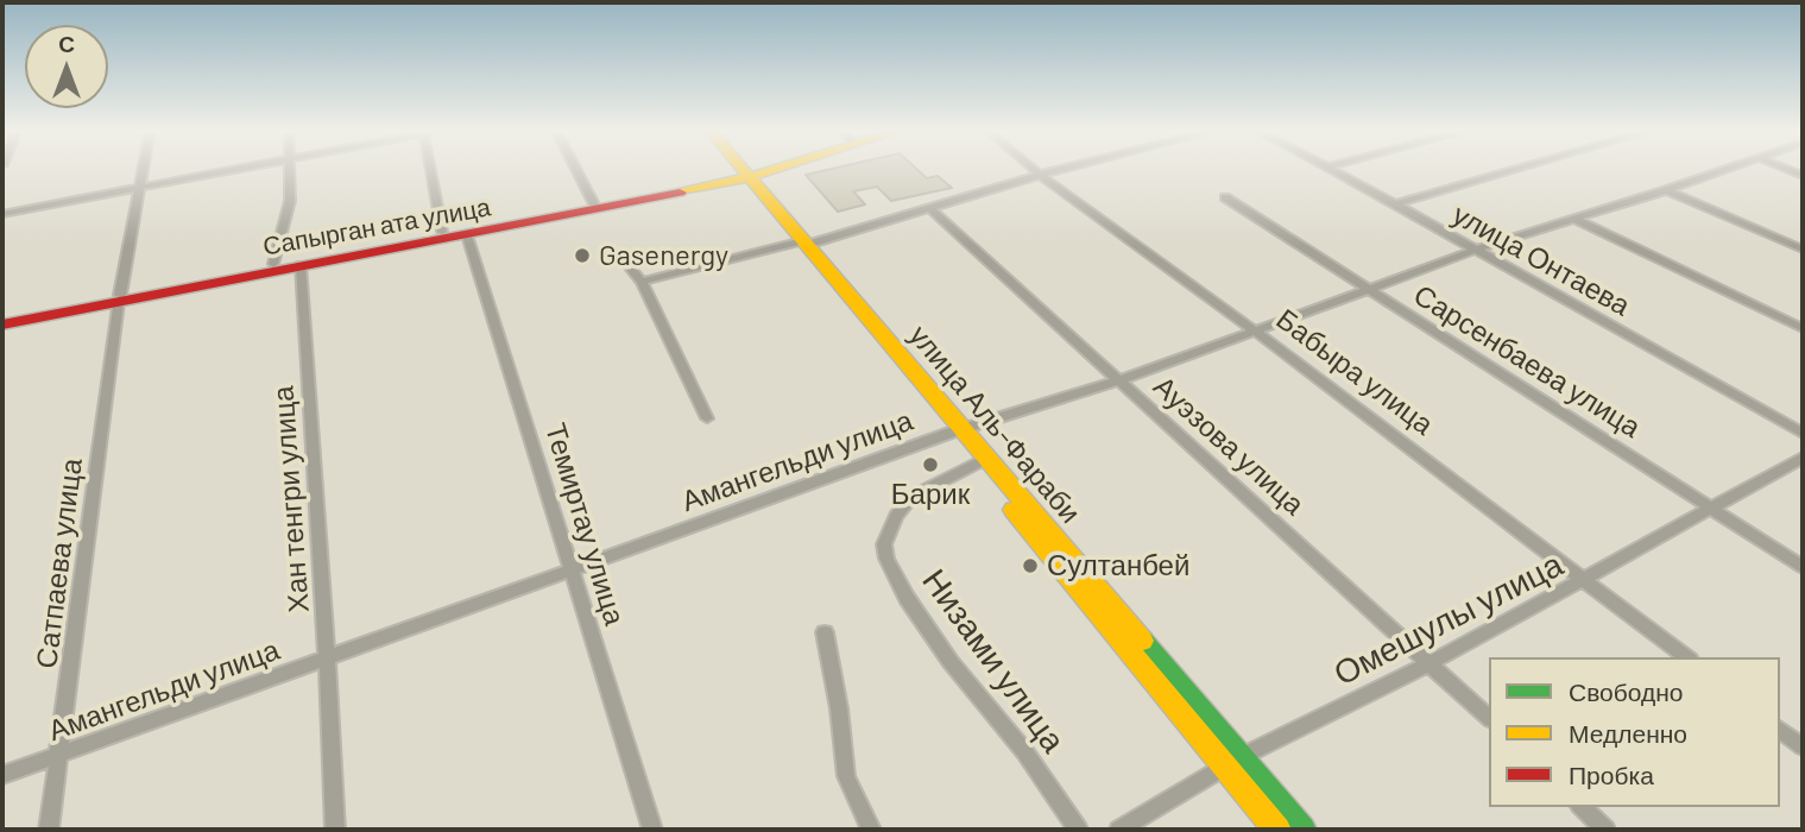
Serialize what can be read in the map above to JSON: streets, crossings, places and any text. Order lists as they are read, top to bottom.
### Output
{
  "streets": {
    "main road": ["Сапырган ата улица", "улица Аль-Фараби"],
    "street": [
      "улица Онтаева",
      "Сарсенбаева улица",
      "Бабыра улица",
      "Ауэзова улица",
      "Амангельди улица",
      "Хан тенгри улица",
      "Темиртау улица",
      "Сатпаева улица",
      "Омешулы улица",
      "Низами улица"
    ]
  },
  "crossings": [
    ["Сапырган ата улица", "улица Аль-Фараби"],
    ["Сапырган ата улица", "Хан тенгри улица"],
    ["Сапырган ата улица", "Темиртау улица"],
    ["Сапырган ата улица", "Сатпаева улица"],
    ["улица Онтаева", "Амангельди улица"],
    ["Сарсенбаева улица", "Амангельди улица"],
    ["Сарсенбаева улица", "Омешулы улица"],
    ["Бабыра улица", "Амангельди улица"],
    ["Бабыра улица", "Омешулы улица"],
    ["улица Аль-Фараби", "Амангельди улица"],
    ["улица Аль-Фараби", "Омешулы улица"],
    ["улица Аль-Фараби", "Низами улица"],
    ["Ауэзова улица", "Амангельди улица"],
    ["Ауэзова улица", "Омешулы улица"],
    ["Амангельди улица", "Хан тенгри улица"],
    ["Амангельди улица", "Темиртау улица"],
    ["Амангельди улица", "Сатпаева улица"]
  ],
  "places": ["Gasenergy", "Барик", "Султанбей"],
  "legend": ["Свободно", "Медленно", "Пробка"],
  "north": "top"
}
